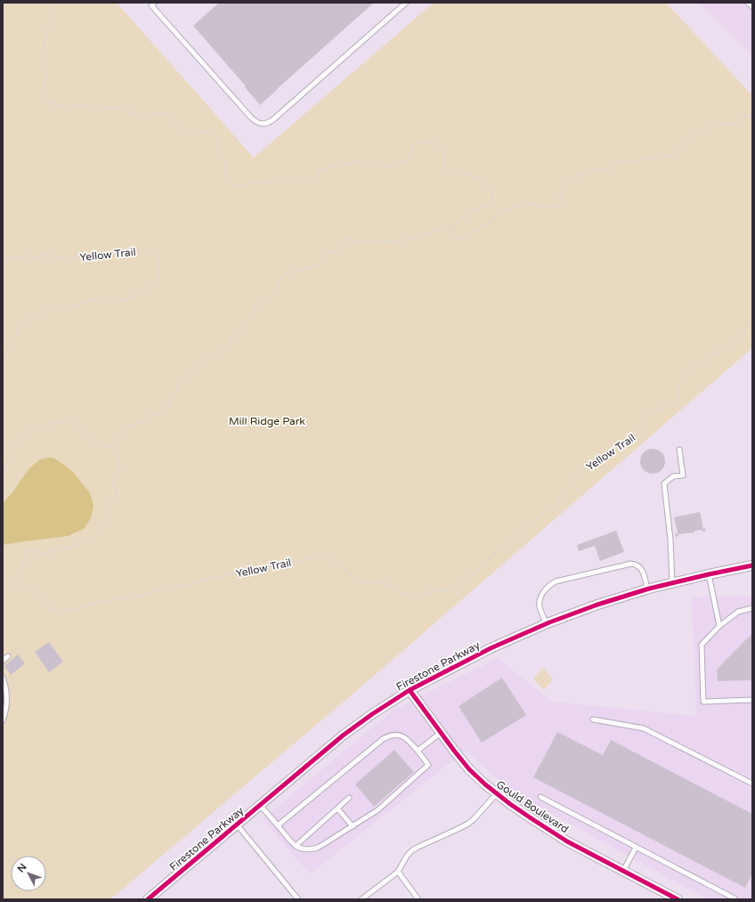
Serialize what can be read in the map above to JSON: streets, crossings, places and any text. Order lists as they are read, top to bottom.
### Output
{
  "streets": {
    "street": ["Firestone Parkway", "Gould Boulevard"],
    "path": ["Yellow Trail"]
  },
  "crossings": [
    ["Firestone Parkway", "Gould Boulevard"]
  ],
  "parks": ["Mill Ridge Park"],
  "north": "top left"
}
